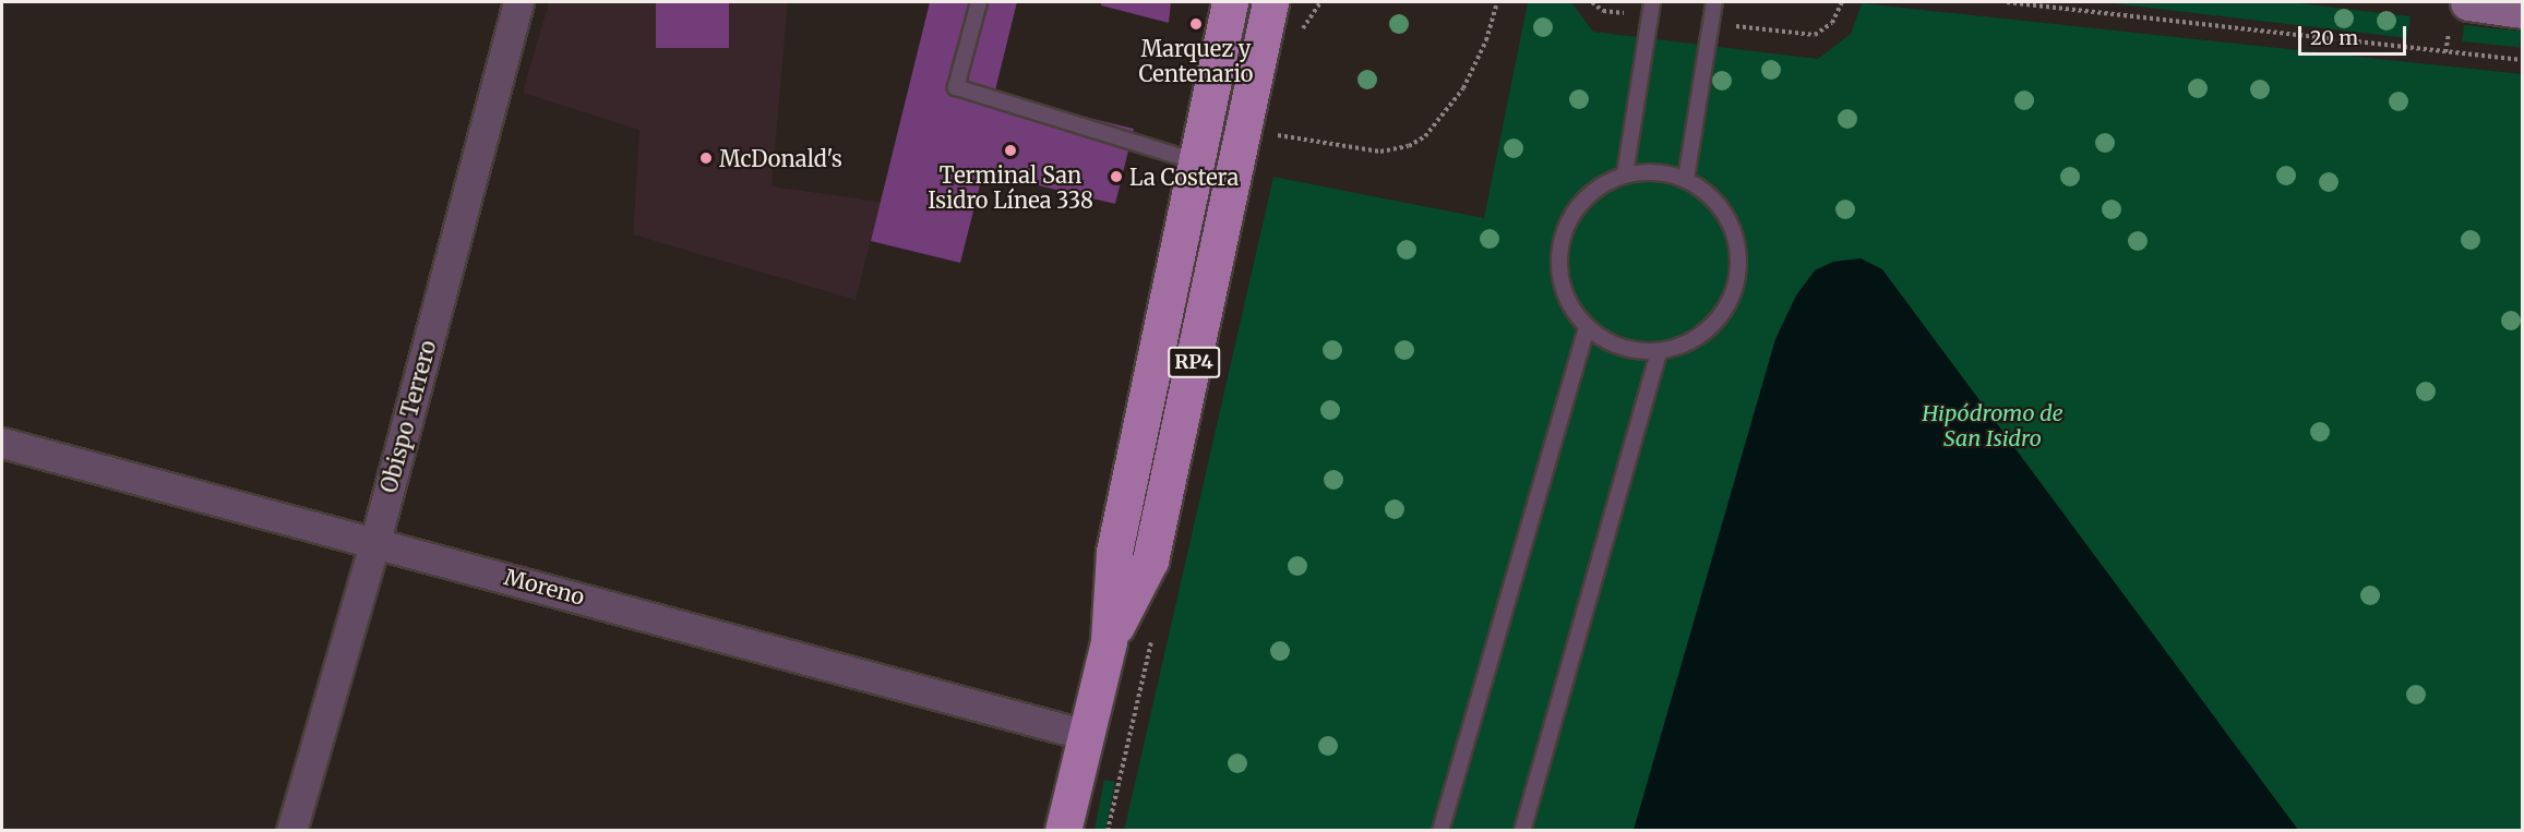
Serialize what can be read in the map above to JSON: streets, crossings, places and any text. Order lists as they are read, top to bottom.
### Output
{
  "streets": {
    "main road": ["RP4"],
    "street": ["Obispo Terrero", "Moreno"]
  },
  "crossings": [
    ["RP4", "Moreno"],
    ["Obispo Terrero", "Moreno"]
  ],
  "parks": ["Hipódromo de San Isidro"],
  "places": [
    "Marquez y Centenario",
    "Terminal San Isidro Línea 338",
    "McDonald's",
    "La Costera"
  ],
  "scale_bar": "20 m"
}
